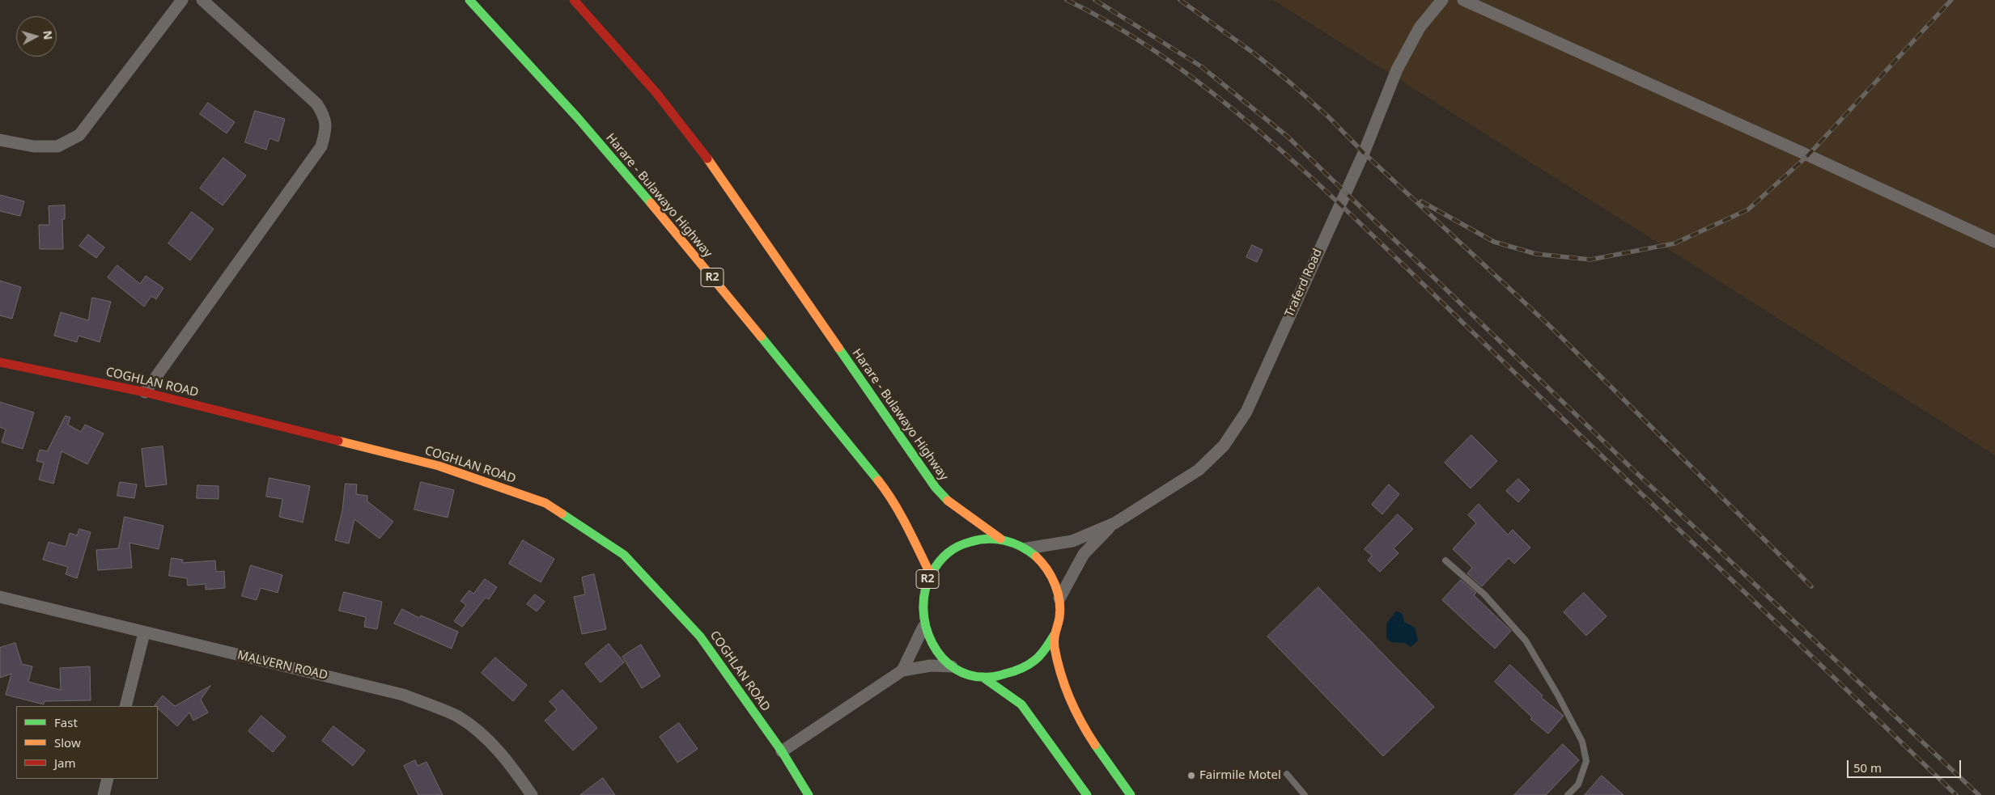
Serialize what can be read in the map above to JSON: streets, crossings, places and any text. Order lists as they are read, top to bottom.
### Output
{
  "streets": {
    "main road": ["Harare - Bulawayo Highway", "R2", "COGHLAN ROAD"],
    "street": ["Traferd Road", "MALVERN ROAD"]
  },
  "crossings": [
    ["Harare - Bulawayo Highway", "Traferd Road"]
  ],
  "places": ["Fairmile Motel"],
  "legend": ["Fast", "Slow", "Jam"],
  "scale_bar": "50 m",
  "north": "right"
}
